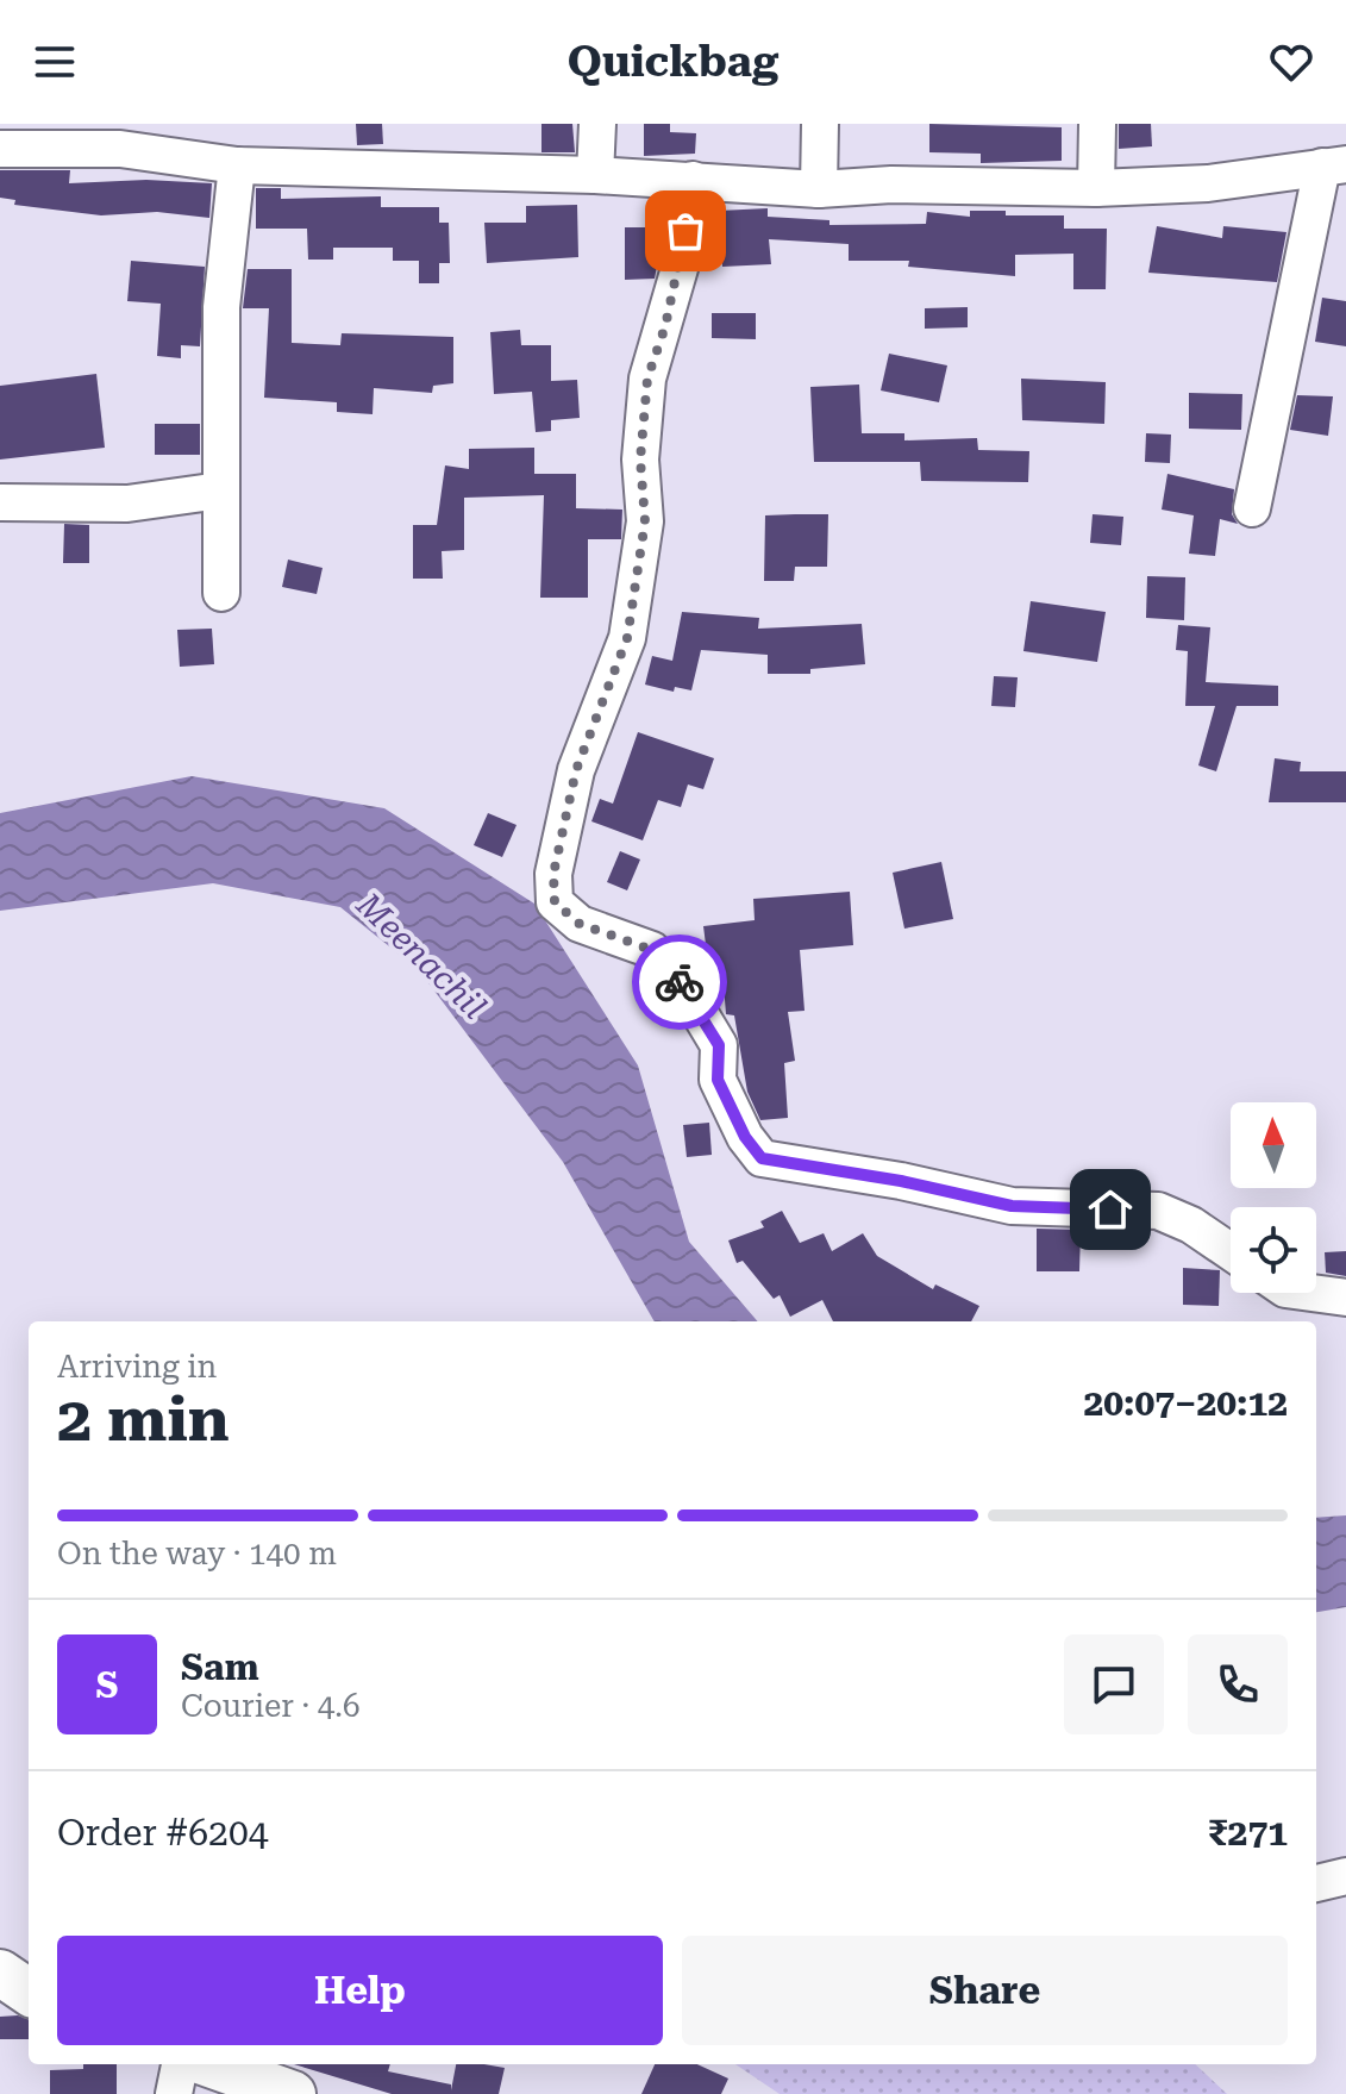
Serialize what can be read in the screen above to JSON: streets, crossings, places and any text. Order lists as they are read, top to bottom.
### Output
{
  "water": ["Meenachil"],
  "north": "top",
  "page": {
    "header": "Quickbag",
    "heading": ["2 min", "Arriving in", "20:07–20:12"],
    "panel": [
      "Sam",
      "Courier · 4.6",
      "Order #6204",
      "₹271"
    ],
    "bar": "On the way · 140 m",
    "round": "S",
    "buttons": ["Help", "Share"]
  }
}
